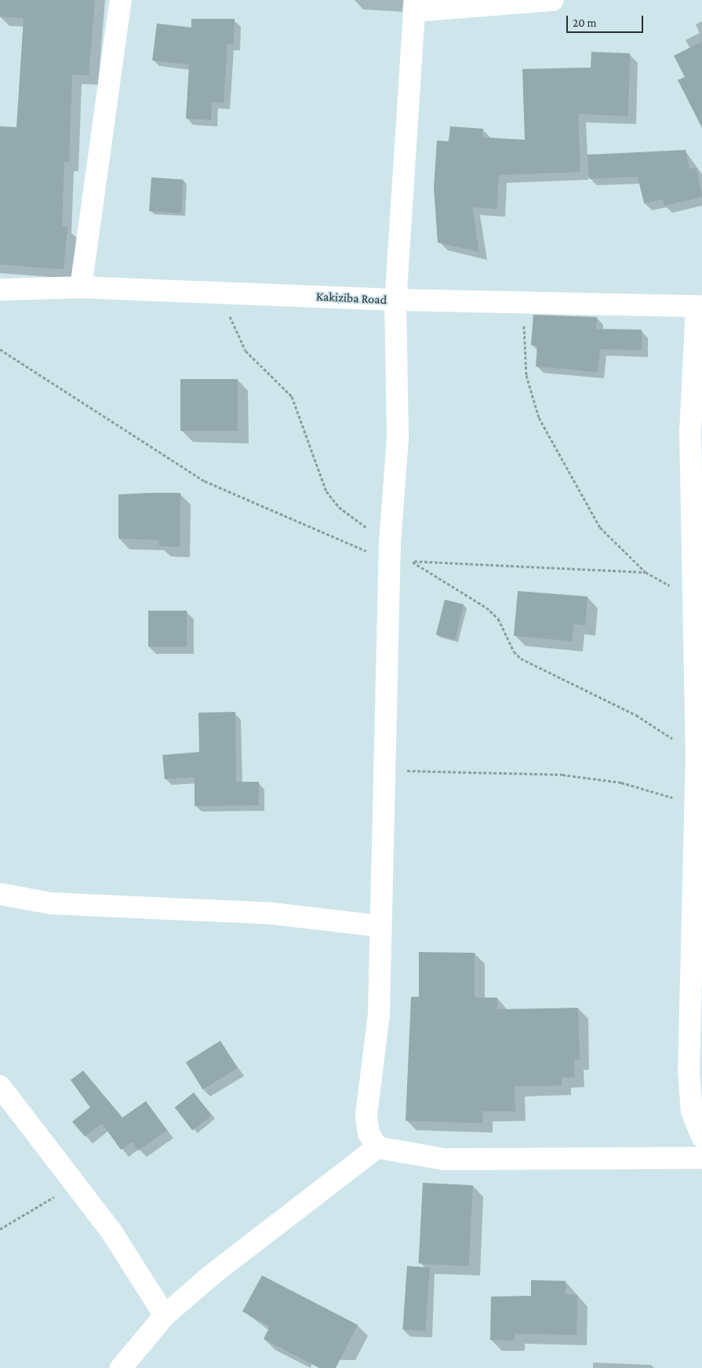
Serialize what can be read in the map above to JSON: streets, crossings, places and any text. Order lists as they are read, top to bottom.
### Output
{
  "streets": {
    "street": ["Kakiziba Road"]
  },
  "scale_bar": "20 m"
}
